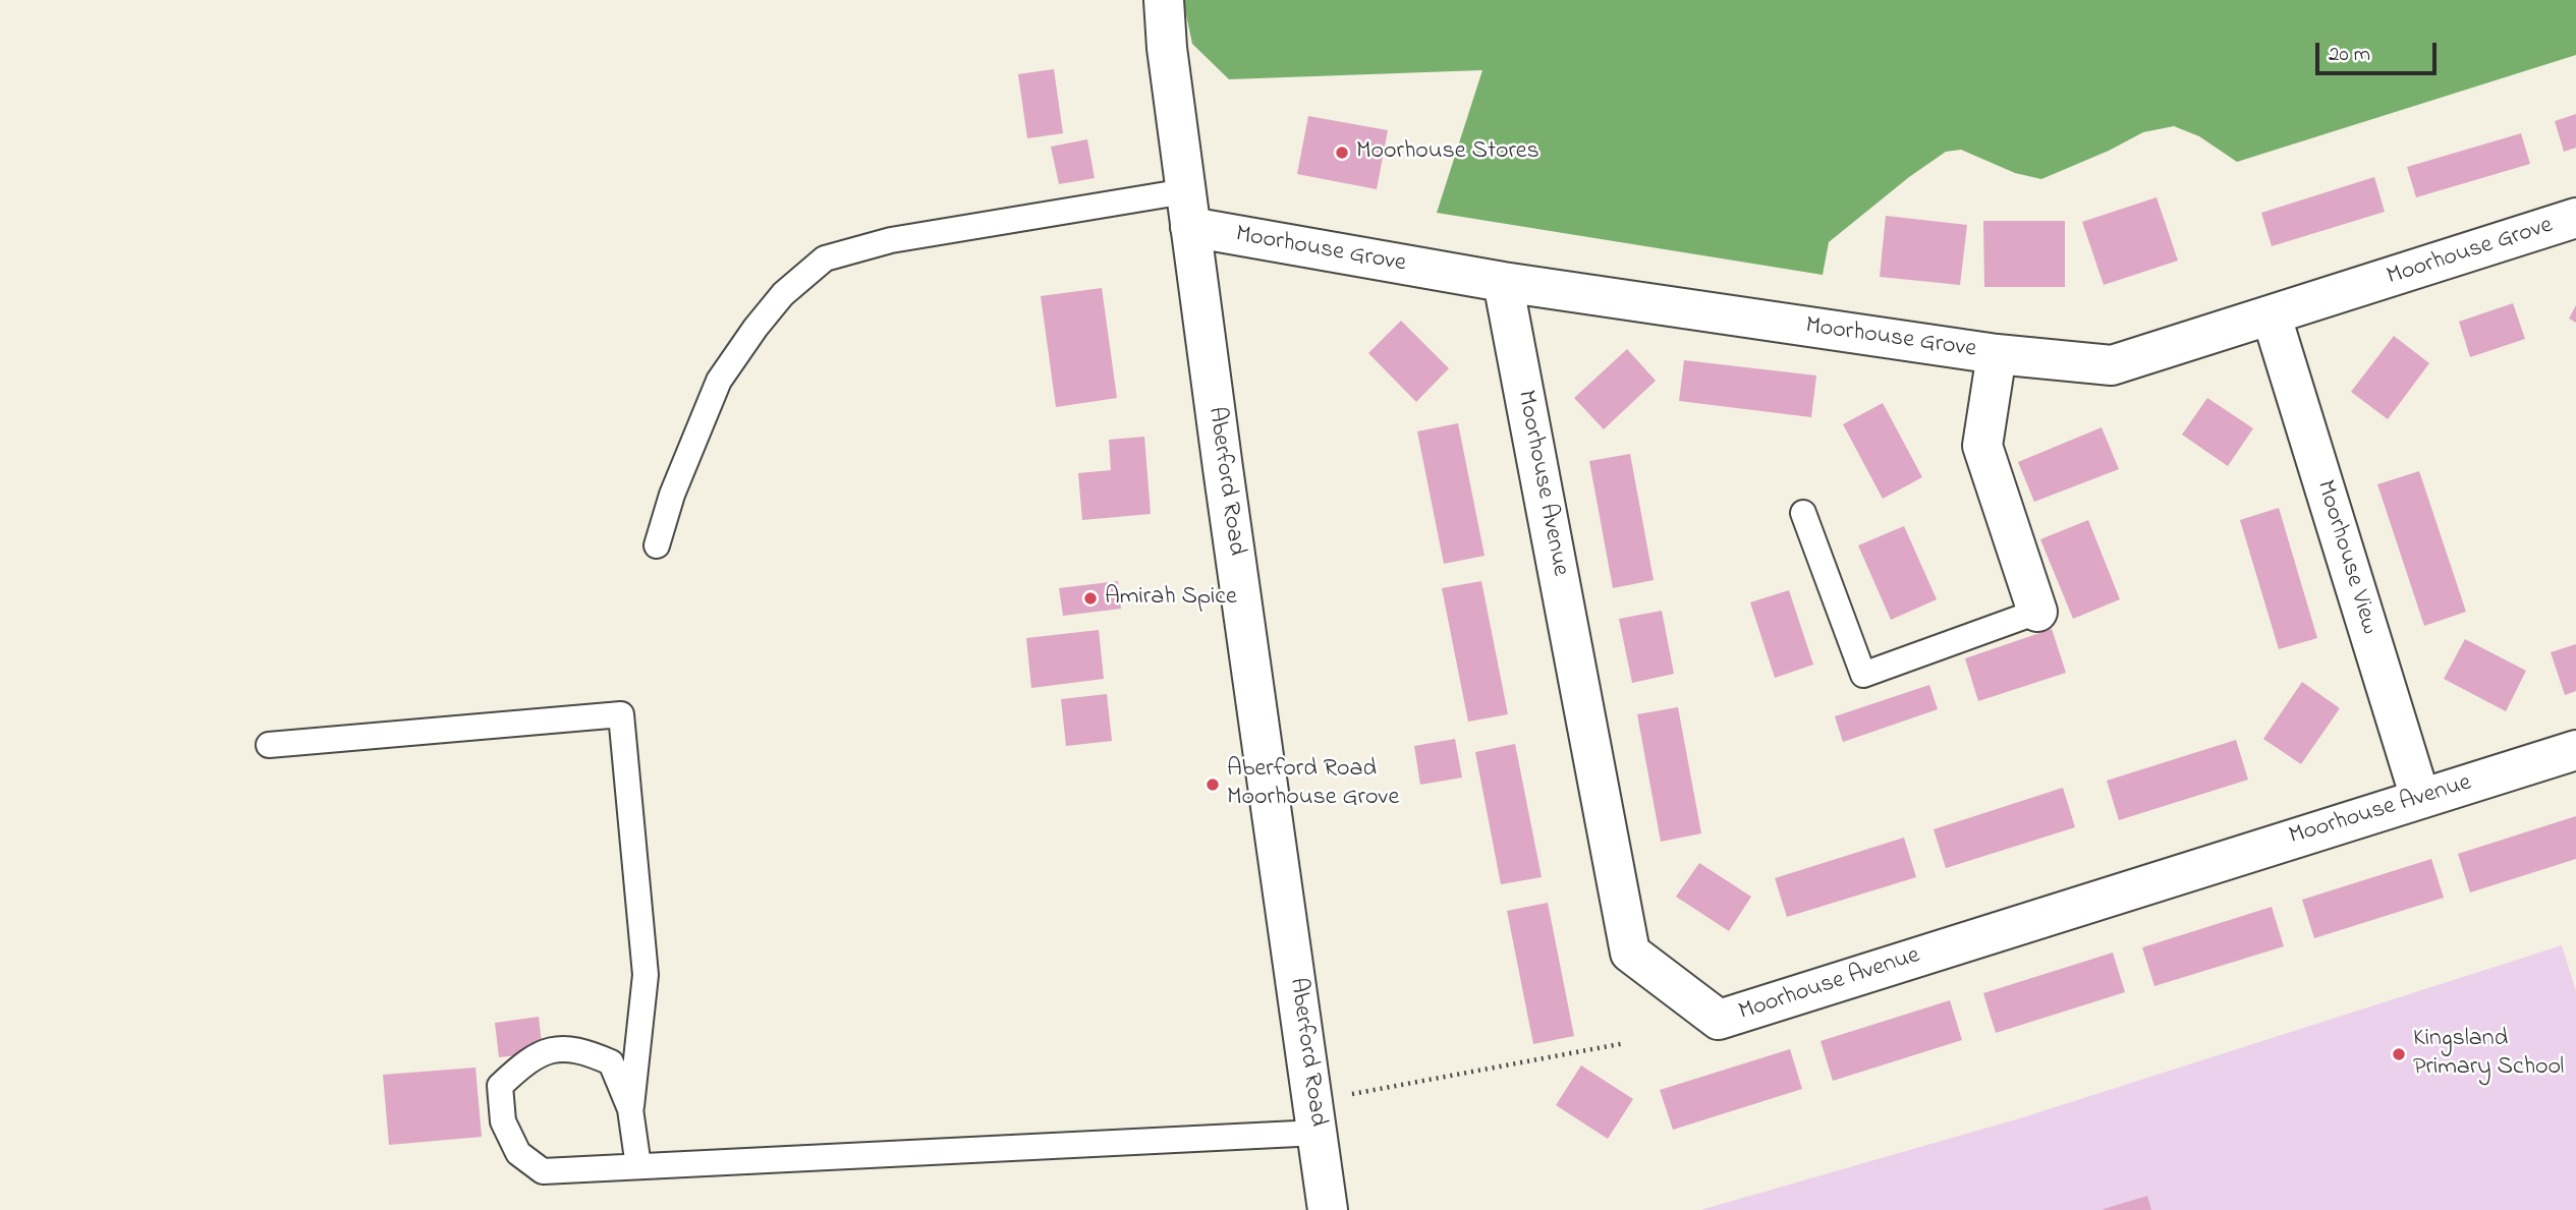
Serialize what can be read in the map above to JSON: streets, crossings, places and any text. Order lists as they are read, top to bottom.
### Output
{
  "streets": {
    "street": [
      "Moorhouse Grove",
      "Aberford Road",
      "Moorhouse Avenue",
      "Moorhouse View"
    ]
  },
  "crossings": [
    ["Moorhouse Grove", "Aberford Road"],
    ["Moorhouse Grove", "Moorhouse Avenue"],
    ["Moorhouse Grove", "Moorhouse View"],
    ["Moorhouse Avenue", "Moorhouse View"]
  ],
  "places": [
    "Moorhouse Stores",
    "Amirah Spice",
    "Aberford Road Moorhouse Grove",
    "Kingsland Primary School"
  ],
  "scale_bar": "20 m"
}
